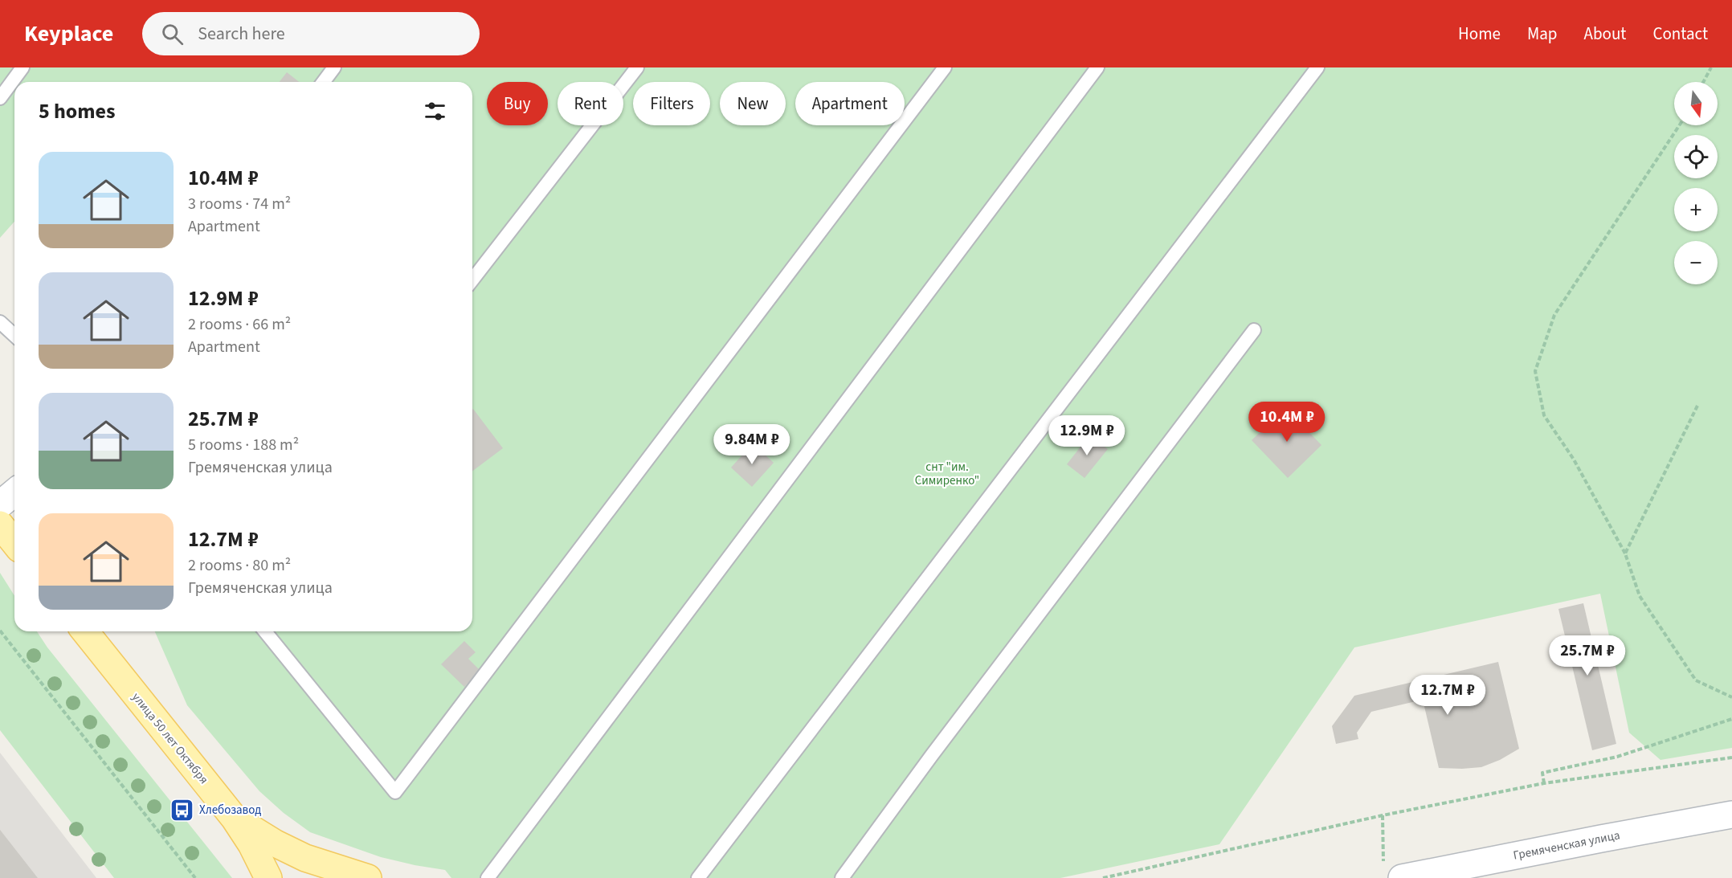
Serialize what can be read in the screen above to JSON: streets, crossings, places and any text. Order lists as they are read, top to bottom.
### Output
{
  "streets": {
    "main road": ["улица 50 лет Октября", "Гремяченская улица"]
  },
  "parks": ["снт \"им. Симиренко\""],
  "places": {
    "bus stop": ["Хлебозавод"]
  },
  "north": "bottom",
  "page": {
    "header": "Keyplace",
    "search": "Search here",
    "nav": [
      "Home",
      "Map",
      "About",
      "Contact"
    ],
    "map_buttons": ["+", "−"],
    "chip": [
      "Buy",
      "Rent",
      "Filters",
      "New",
      "Apartment"
    ],
    "heading": "5 homes",
    "list": [
      {
        "name": "10.4M ₽",
        "note": "3 rooms · 74 m² · Apartment"
      },
      {
        "name": "12.9M ₽",
        "note": "2 rooms · 66 m² · Apartment"
      },
      {
        "name": "25.7M ₽",
        "note": "5 rooms · 188 m² · Гремяченская улица"
      },
      {
        "name": "12.7M ₽",
        "note": "2 rooms · 80 m² · Гремяченская улица"
      }
    ],
    "price": [
      "10.4M ₽",
      "12.9M ₽",
      "9.84M ₽",
      "25.7M ₽",
      "12.7M ₽"
    ]
  }
}
